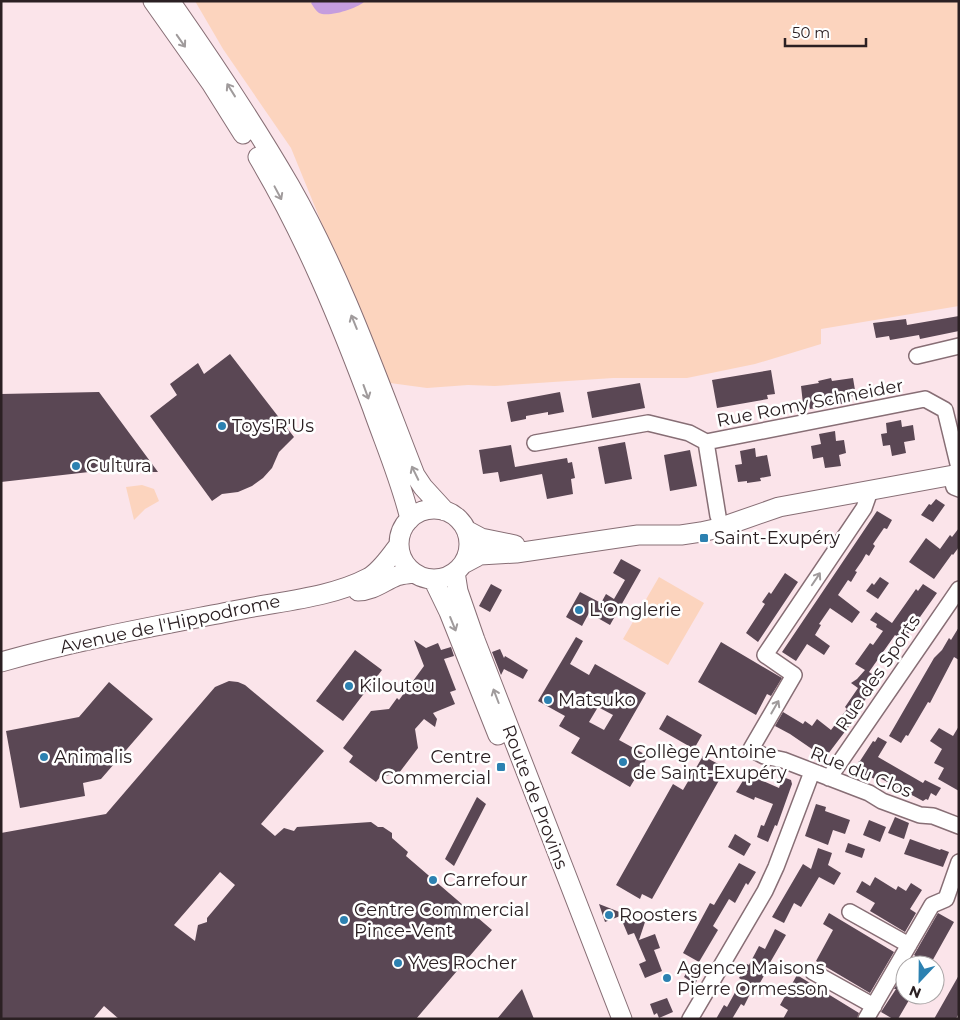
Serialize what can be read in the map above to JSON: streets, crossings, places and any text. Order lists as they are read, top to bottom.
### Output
{
  "streets": {
    "main road": ["Avenue de l'Hippodrome", "Route de Provins"],
    "street": ["Rue Romy Schneider", "Rue des Sports", "Rue du Clos"]
  },
  "crossings": [
    ["Avenue de l'Hippodrome", "Route de Provins"],
    ["Rue des Sports", "Rue du Clos"]
  ],
  "places": {
    "other": [
      "Toys'R'Us",
      "Cultura",
      "L'Onglerie",
      "Kiloutou",
      "Matsuko",
      "Animalis",
      "Collège Antoine de Saint-Exupéry",
      "Carrefour",
      "Roosters",
      "Centre Commercial Pince-Vent",
      "Yves Rocher",
      "Agence Maisons Pierre Ormesson"
    ],
    "transit": ["Saint-Exupéry", "Centre Commercial"]
  },
  "scale_bar": "50 m",
  "north": "bottom"
}
